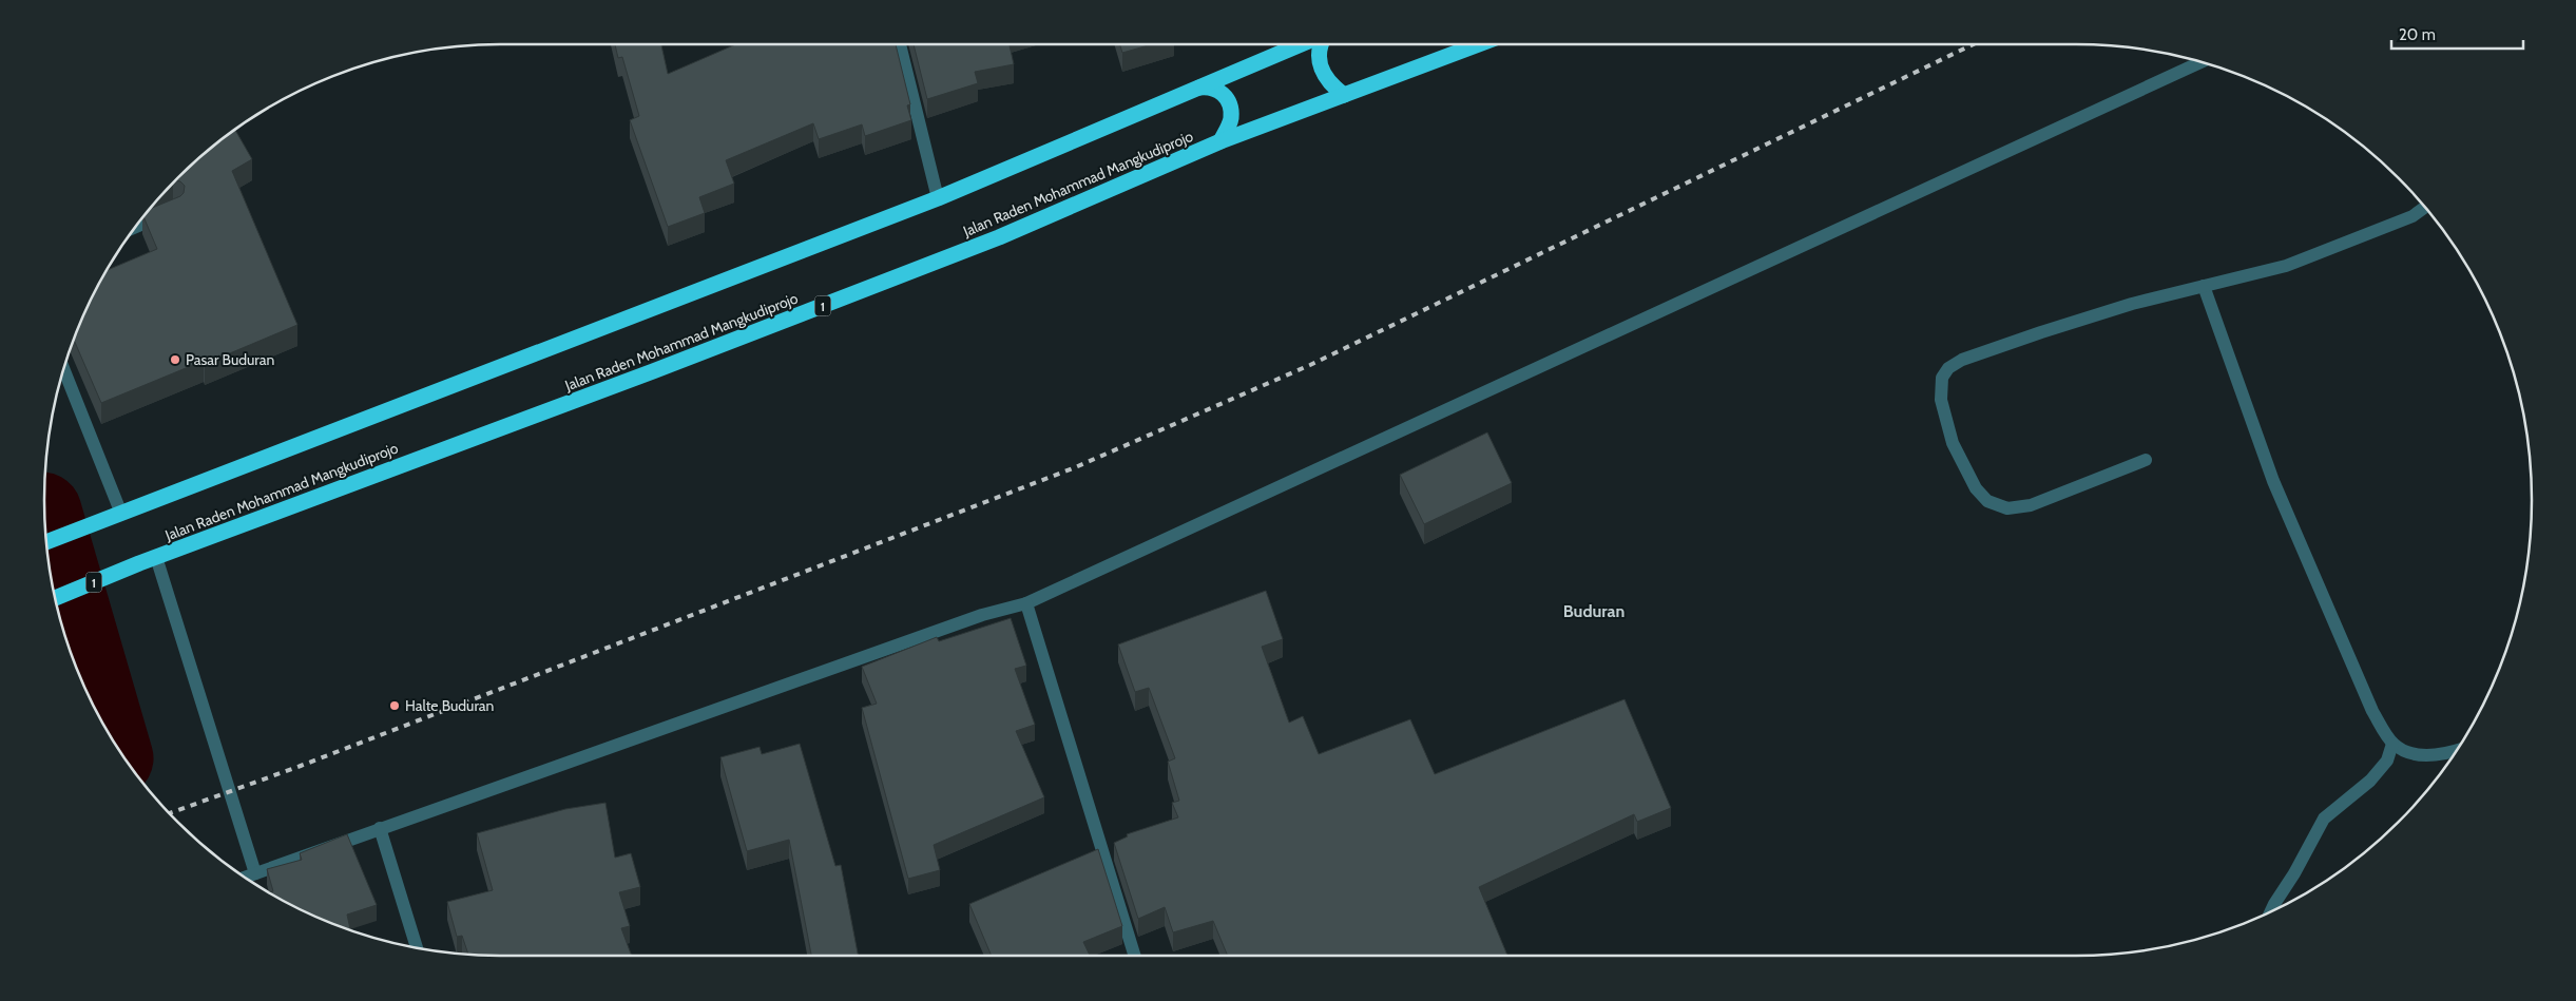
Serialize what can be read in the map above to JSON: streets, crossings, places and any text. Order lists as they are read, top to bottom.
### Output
{
  "streets": {
    "highway": ["Jalan Raden Mohammad Mangkudiprojo", "1"]
  },
  "districts": ["Buduran"],
  "places": ["Pasar Buduran", "Halte Buduran"],
  "scale_bar": "20 m"
}
